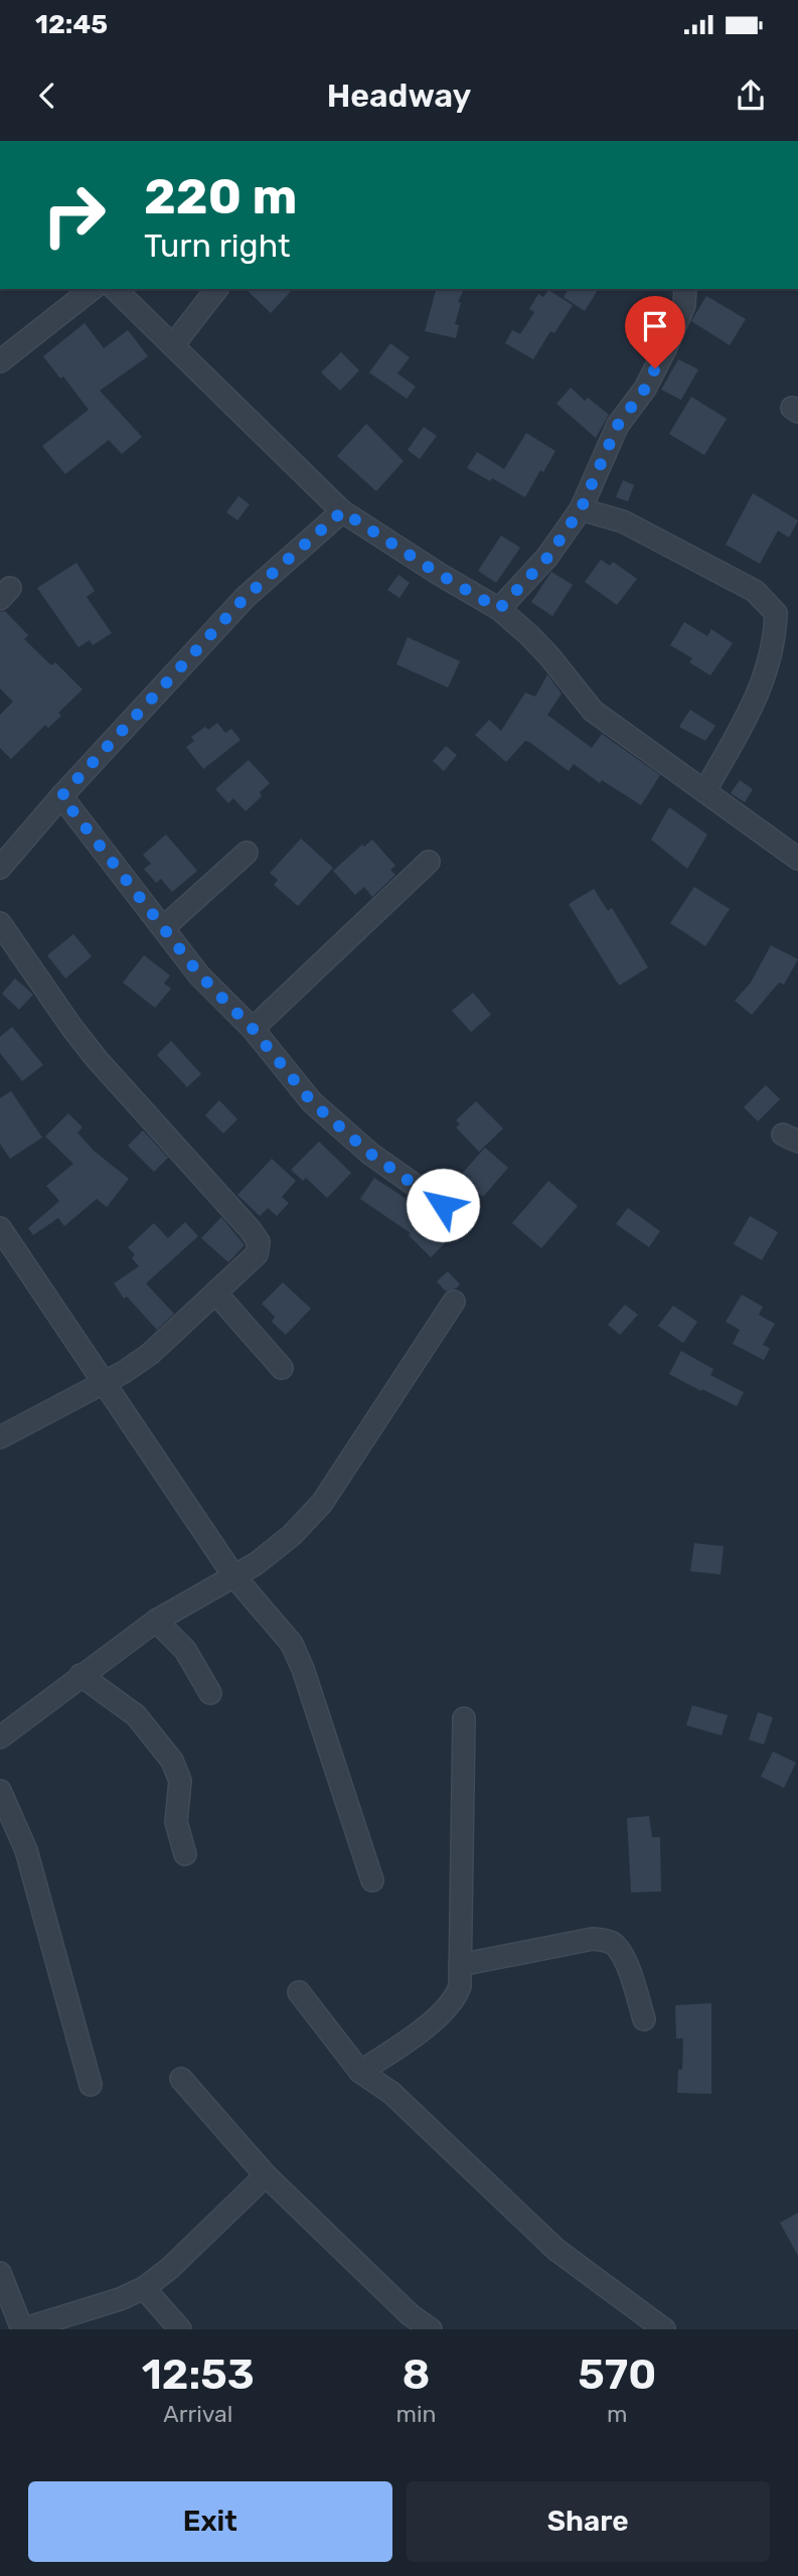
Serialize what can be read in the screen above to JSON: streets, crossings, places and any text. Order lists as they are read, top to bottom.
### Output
{
  "page": {
    "status": "12:45",
    "header": "Headway",
    "turn": ["220 m", "Turn right"],
    "eta": [
      "12:53",
      "Arrival",
      "8",
      "min",
      "570",
      "m"
    ],
    "buttons": ["Exit", "Share"]
  }
}
